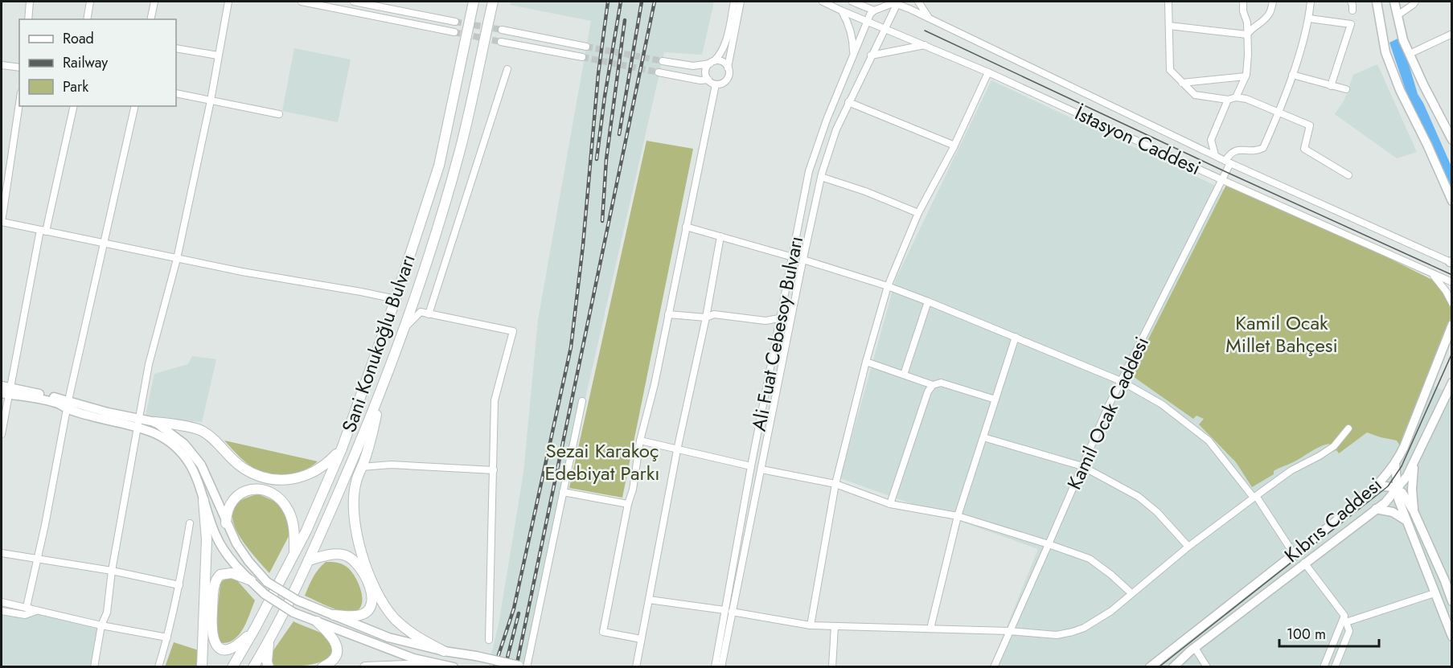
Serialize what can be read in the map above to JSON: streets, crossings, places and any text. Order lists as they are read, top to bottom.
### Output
{
  "streets": {
    "highway": ["Sani Konukoğlu Bulvarı"],
    "main road": ["Kıbrıs Caddesi"],
    "street": ["İstasyon Caddesi", "Ali Fuat Cebesoy Bulvarı", "Kamil Ocak Caddesi"]
  },
  "crossings": [
    ["İstasyon Caddesi", "Ali Fuat Cebesoy Bulvarı"],
    ["İstasyon Caddesi", "Kamil Ocak Caddesi"]
  ],
  "parks": ["Kamil Ocak Millet Bahçesi", "Sezai Karakoç Edebiyat Parkı"],
  "legend": ["Road", "Railway", "Park"],
  "scale_bar": "100 m"
}
